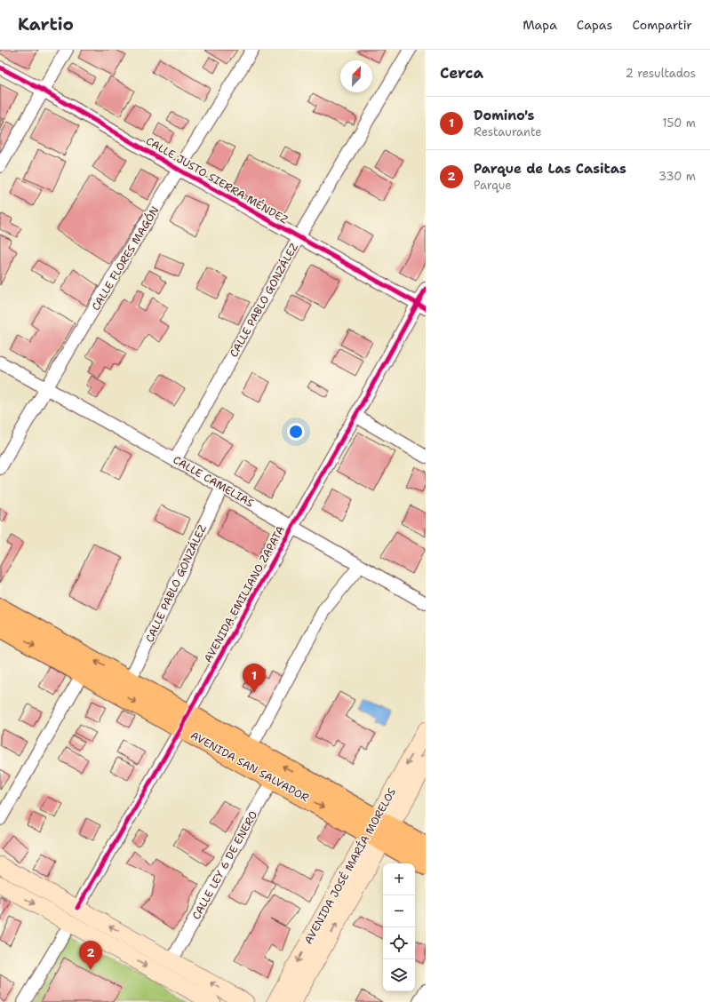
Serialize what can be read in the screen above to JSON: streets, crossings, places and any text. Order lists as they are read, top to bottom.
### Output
{
  "streets": {
    "main road": ["AVENIDA SAN SALVADOR"],
    "street": [
      "CALLE JUSTO SIERRA MÉNDEZ",
      "CALLE FLORES MAGÓN",
      "CALLE PABLO GONZÁLEZ",
      "CALLE CAMELIAS",
      "AVENIDA EMILIANO ZAPATA",
      "CALLE LEY 6 DE ENERO",
      "AVENIDA JOSÉ MARÍA MORELOS"
    ]
  },
  "crossings": [
    ["CALLE JUSTO SIERRA MÉNDEZ", "CALLE FLORES MAGÓN"],
    ["CALLE JUSTO SIERRA MÉNDEZ", "CALLE PABLO GONZÁLEZ"],
    ["CALLE JUSTO SIERRA MÉNDEZ", "AVENIDA EMILIANO ZAPATA"],
    ["CALLE FLORES MAGÓN", "CALLE CAMELIAS"],
    ["CALLE PABLO GONZÁLEZ", "CALLE CAMELIAS"],
    ["CALLE PABLO GONZÁLEZ", "AVENIDA SAN SALVADOR"],
    ["CALLE CAMELIAS", "AVENIDA EMILIANO ZAPATA"],
    ["AVENIDA EMILIANO ZAPATA", "AVENIDA SAN SALVADOR"],
    ["AVENIDA SAN SALVADOR", "CALLE LEY 6 DE ENERO"],
    ["AVENIDA SAN SALVADOR", "AVENIDA JOSÉ MARÍA MORELOS"]
  ],
  "north": "top right",
  "page": {
    "header": "Kartio",
    "nav": ["Mapa", "Capas", "Compartir"],
    "heading": ["Cerca", "2 resultados"],
    "list": [
      {
        "mark": "1",
        "name": "Domino's",
        "note": "Restaurante",
        "value": "150 m"
      },
      {
        "mark": "2",
        "name": "Parque de Las Casitas",
        "note": "Parque",
        "value": "330 m"
      }
    ],
    "pins": ["1", "2"],
    "map_buttons": ["+", "−"]
  }
}
